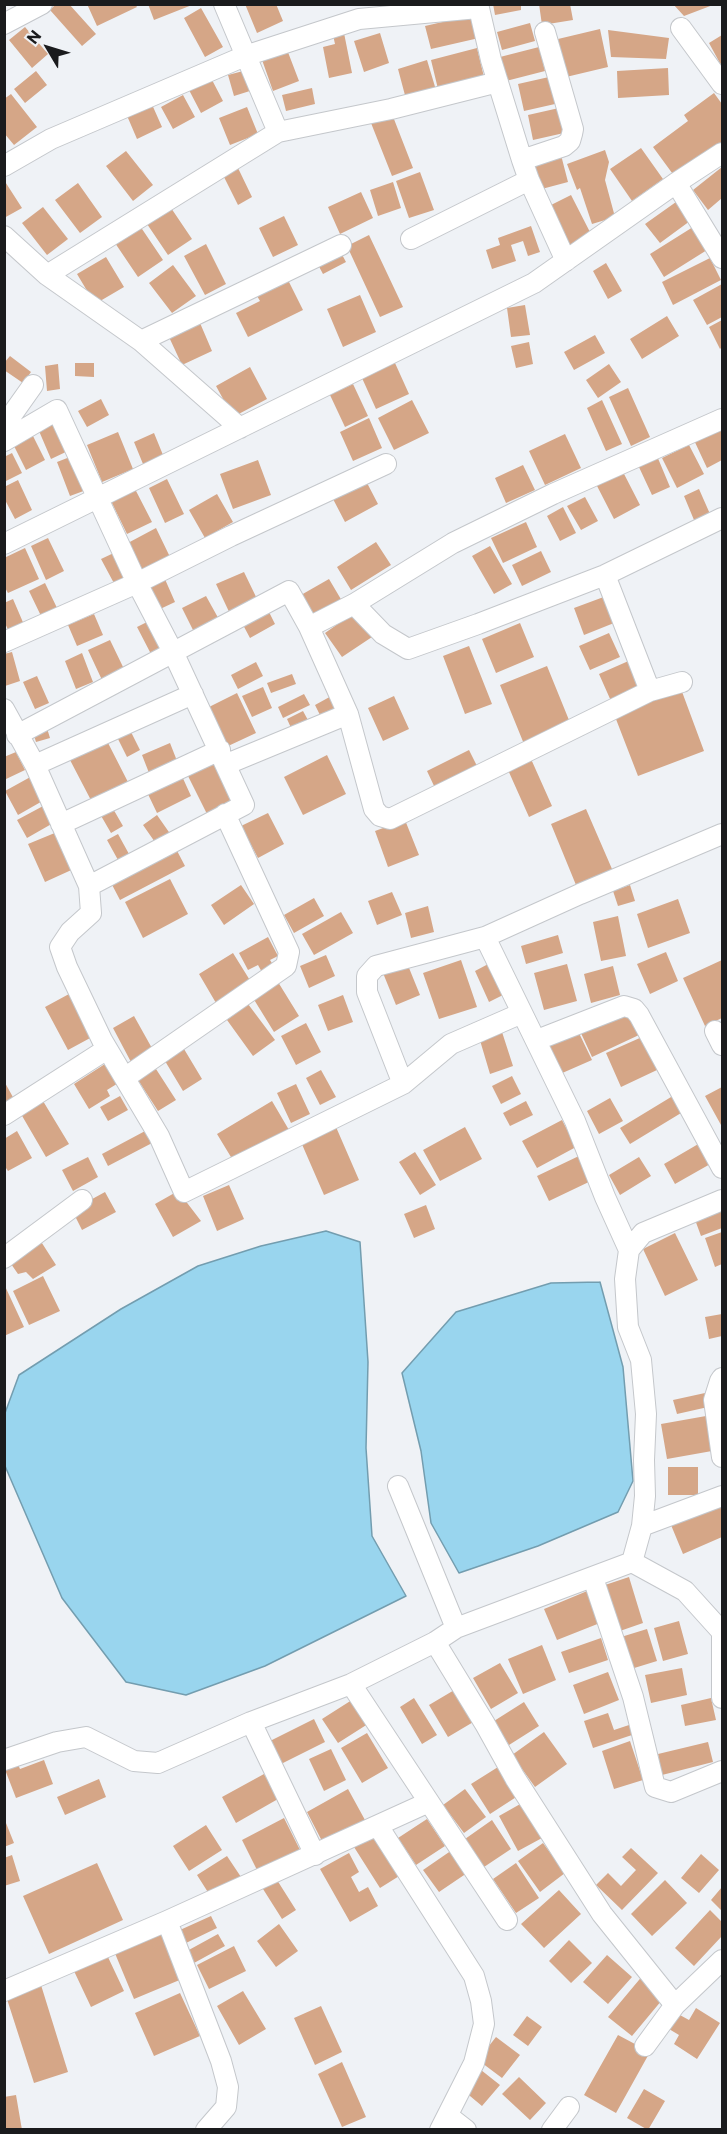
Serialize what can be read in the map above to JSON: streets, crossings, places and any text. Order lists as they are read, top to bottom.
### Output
{
  "north": "top left"
}
